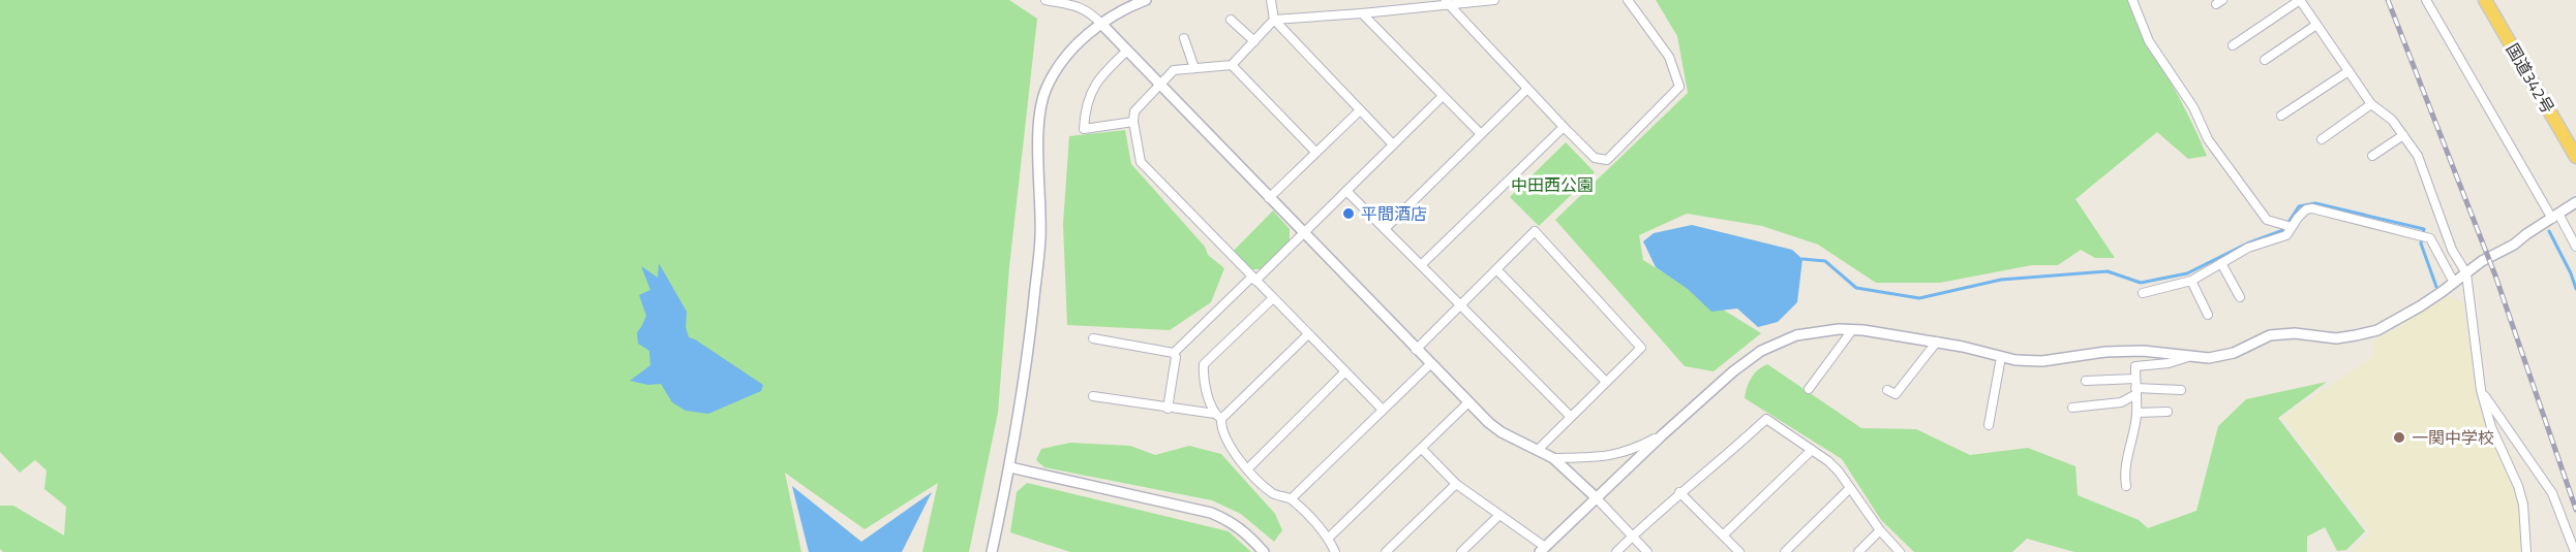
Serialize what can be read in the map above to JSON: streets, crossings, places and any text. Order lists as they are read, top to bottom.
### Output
{
  "streets": {
    "highway": ["国道342号"]
  },
  "parks": ["中田西公園"],
  "places": ["平間酒店", "一関中学校"]
}
